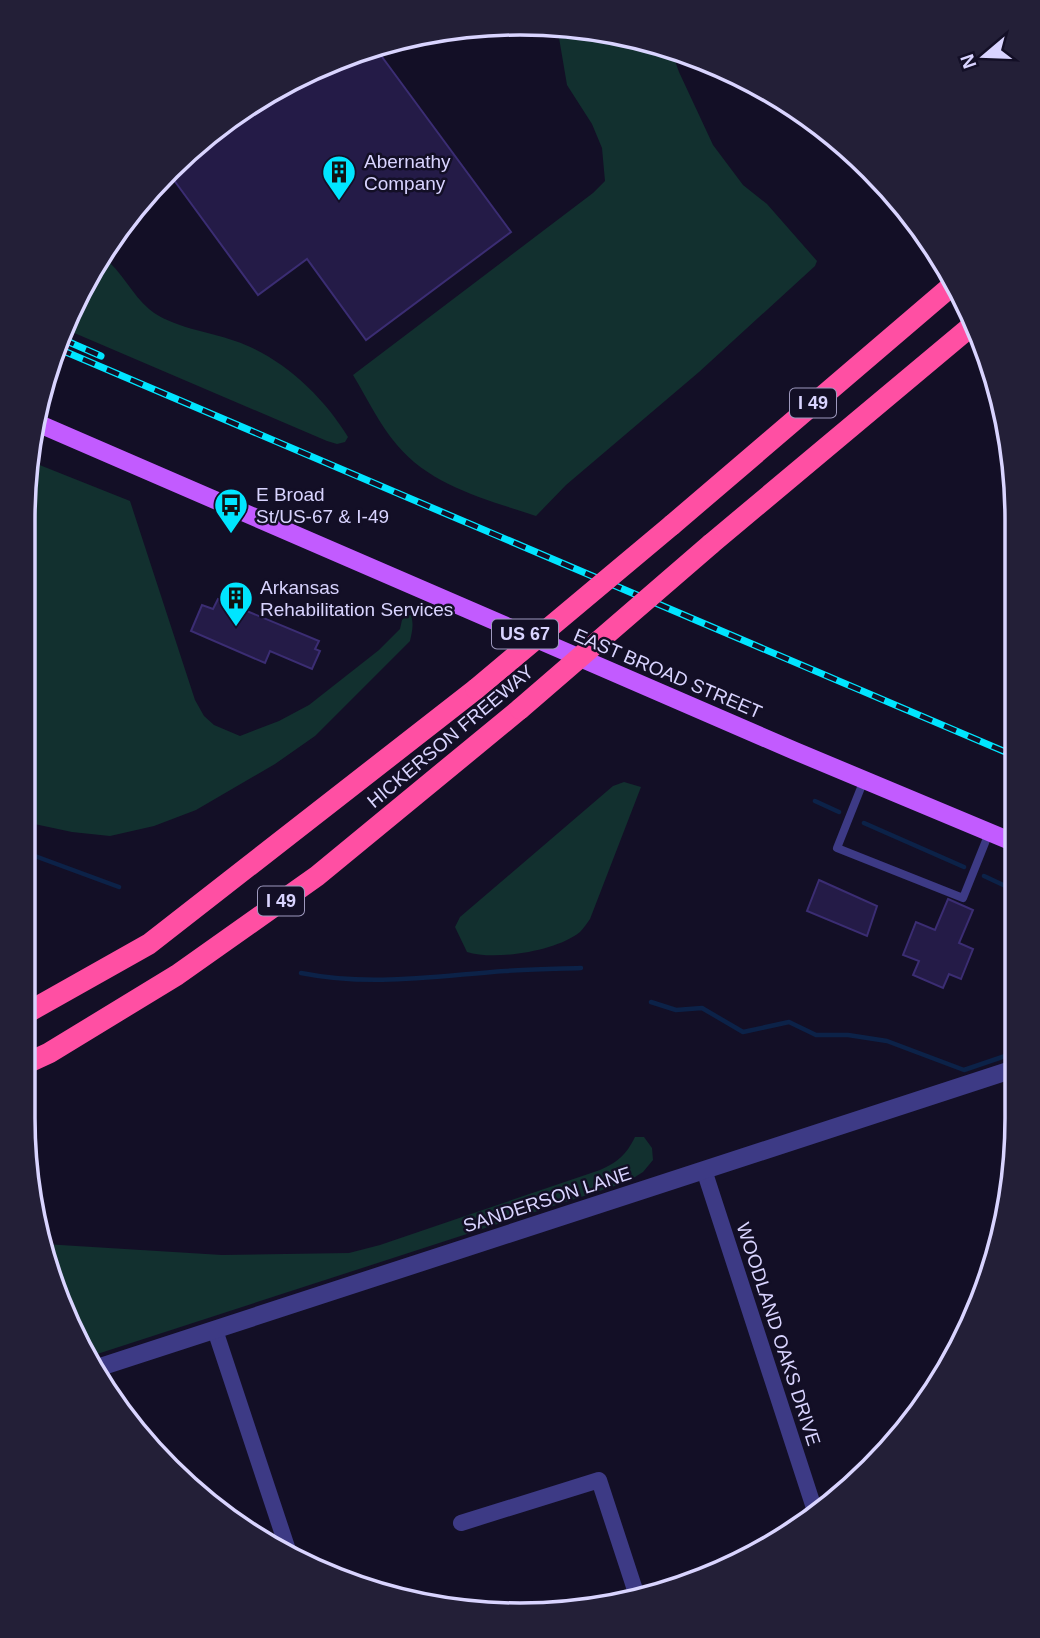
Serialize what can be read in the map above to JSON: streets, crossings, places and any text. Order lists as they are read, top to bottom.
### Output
{
  "streets": {
    "highway": ["I 49", "HICKERSON FREEWAY"],
    "main road": ["US 67", "EAST BROAD STREET"],
    "street": ["SANDERSON LANE", "WOODLAND OAKS DRIVE"]
  },
  "crossings": [
    ["SANDERSON LANE", "WOODLAND OAKS DRIVE"]
  ],
  "places": {
    "building": ["Abernathy Company", "Arkansas Rehabilitation Services"],
    "bus stop": ["E Broad St/US-67 & I-49"]
  },
  "north": "left"
}
